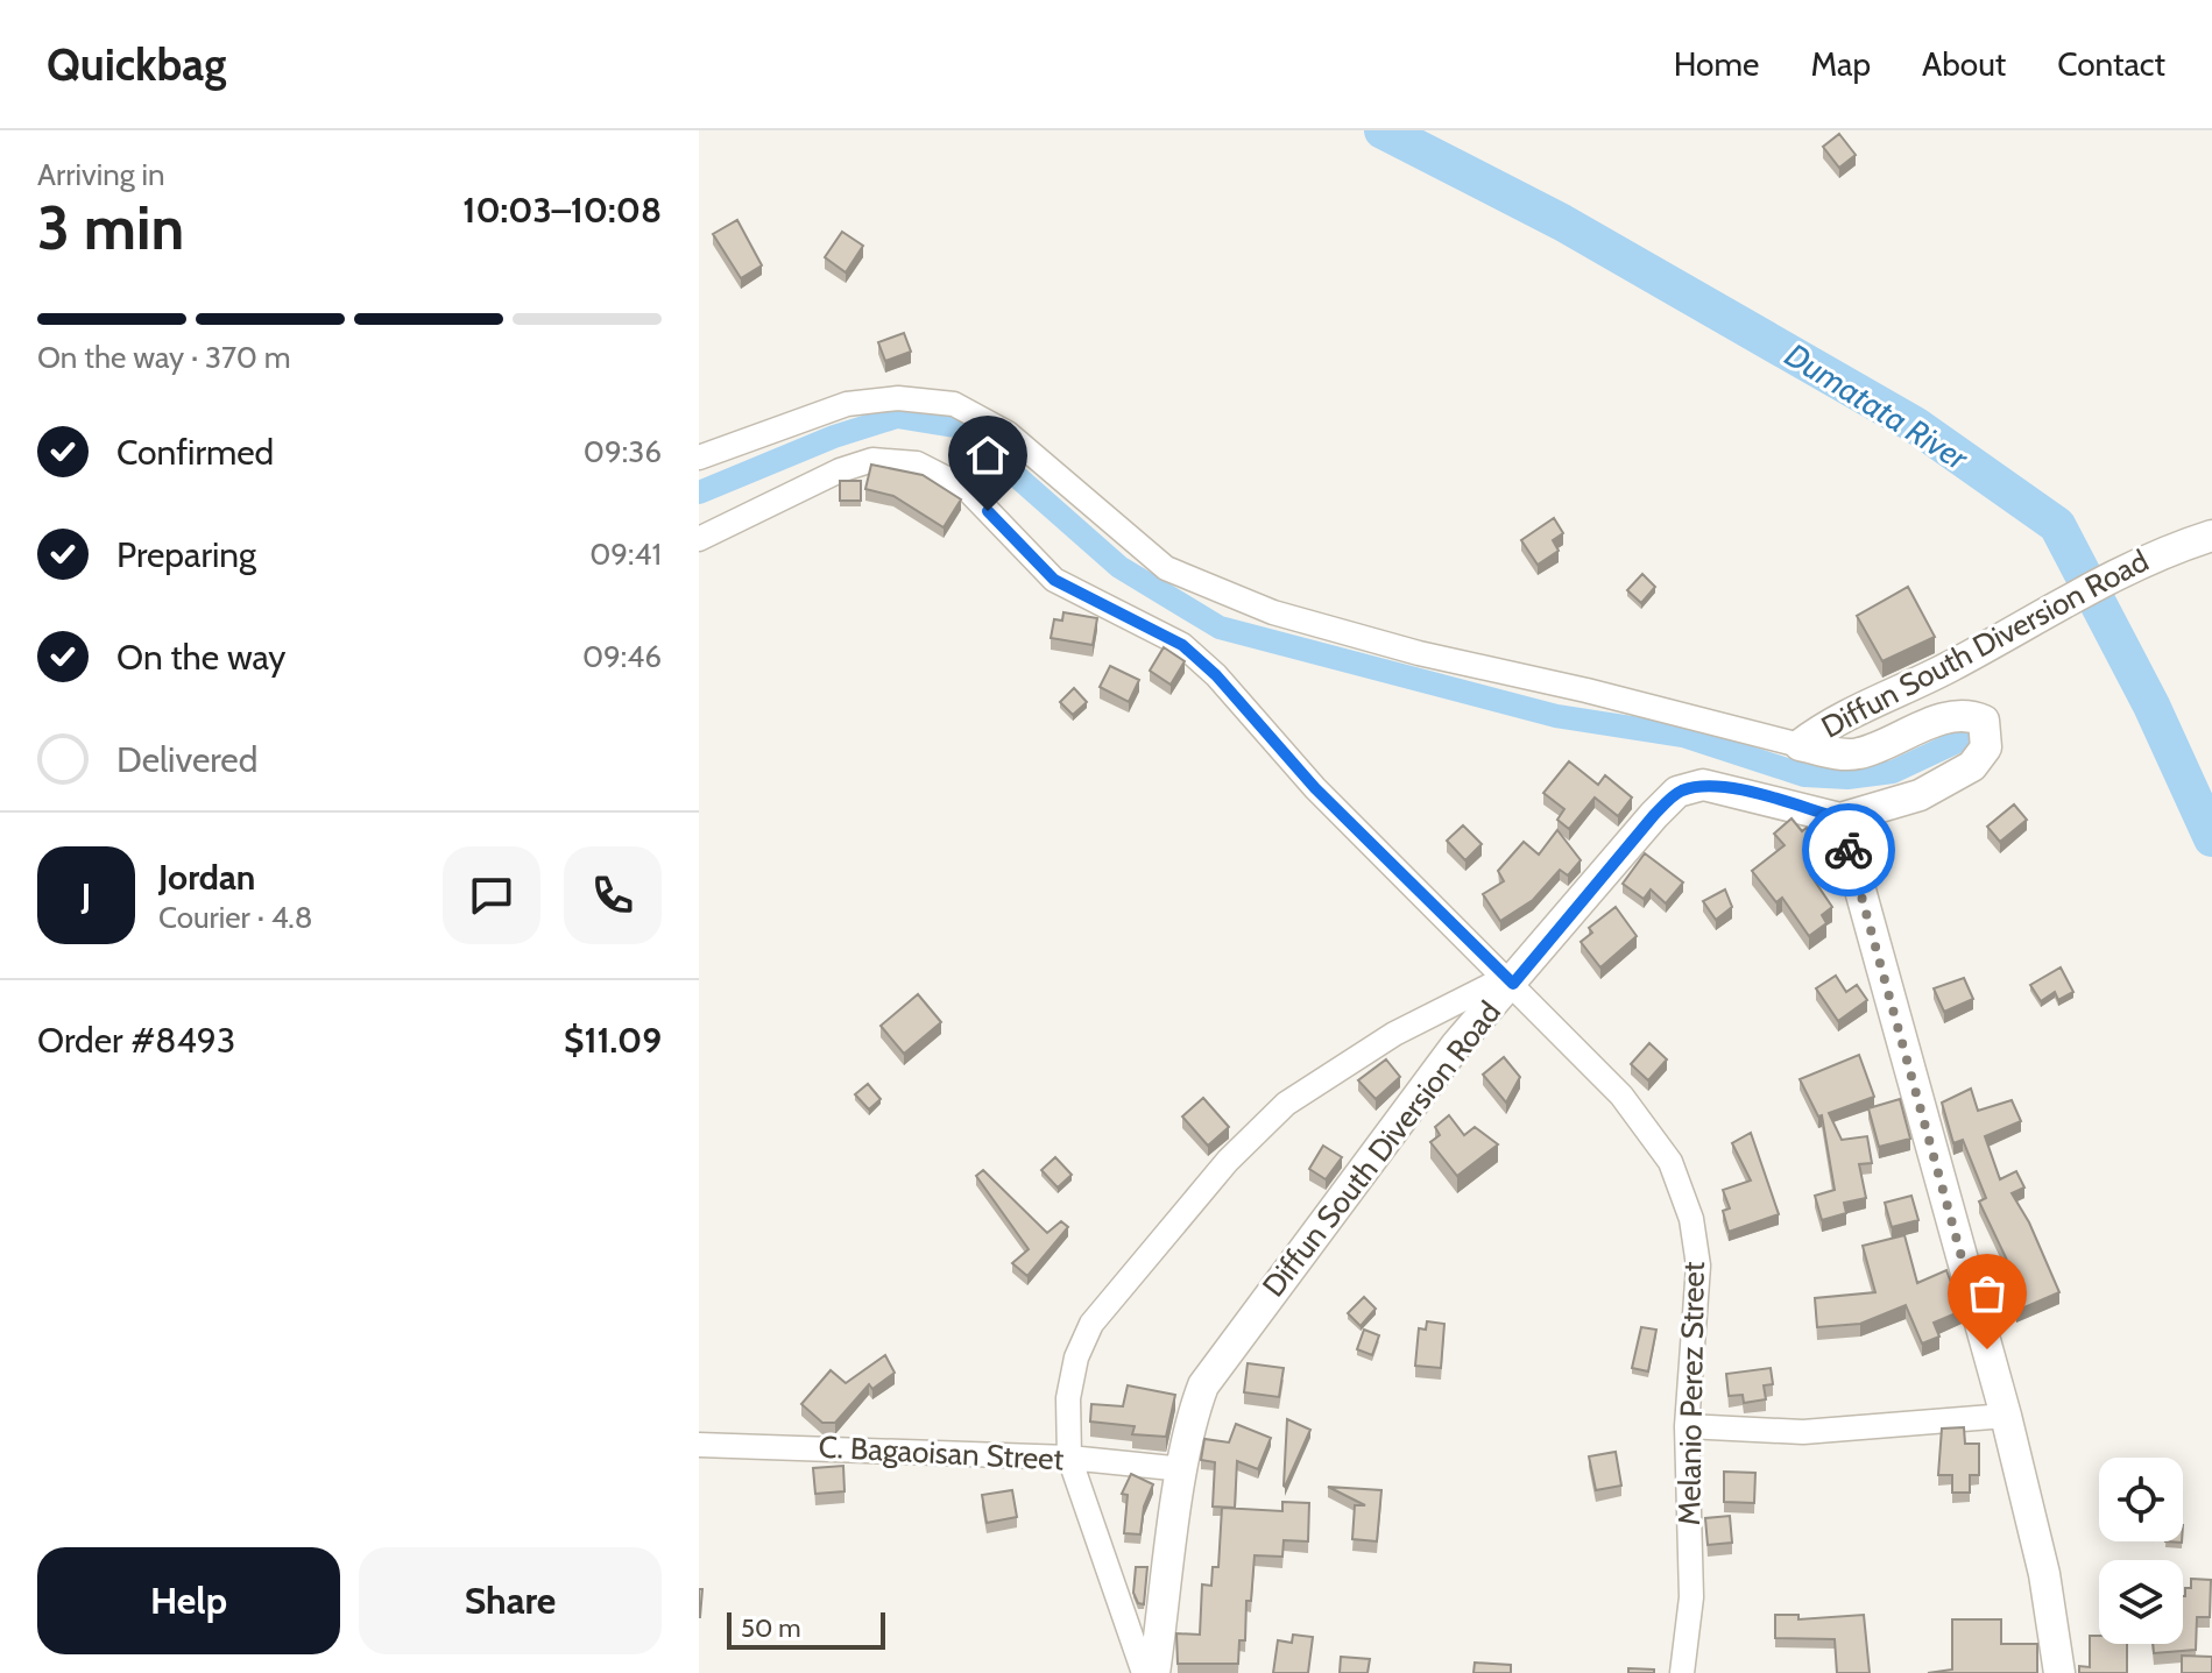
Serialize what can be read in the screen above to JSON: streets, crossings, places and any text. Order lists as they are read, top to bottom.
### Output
{
  "streets": {
    "street": ["Diffun South Diversion Road", "Melanio Perez Street", "C. Bagaoisan Street"]
  },
  "crossings": [
    ["Diffun South Diversion Road", "Melanio Perez Street"],
    ["Diffun South Diversion Road", "C. Bagaoisan Street"]
  ],
  "water": ["Dumatata River"],
  "scale_bar": "50 m",
  "page": {
    "header": "Quickbag",
    "nav": [
      "Home",
      "Map",
      "About",
      "Contact"
    ],
    "heading": ["3 min", "Arriving in", "10:03–10:08"],
    "panel": [
      "Jordan",
      "Courier · 4.8",
      "Order #8493",
      "$11.09"
    ],
    "bar": "On the way · 370 m",
    "list": [
      ["Confirmed", "09:36"],
      ["Preparing", "09:41"],
      ["On the way", "09:46"],
      "Delivered"
    ],
    "round": "J",
    "buttons": ["Help", "Share"],
    "scale": "50 m"
  }
}
